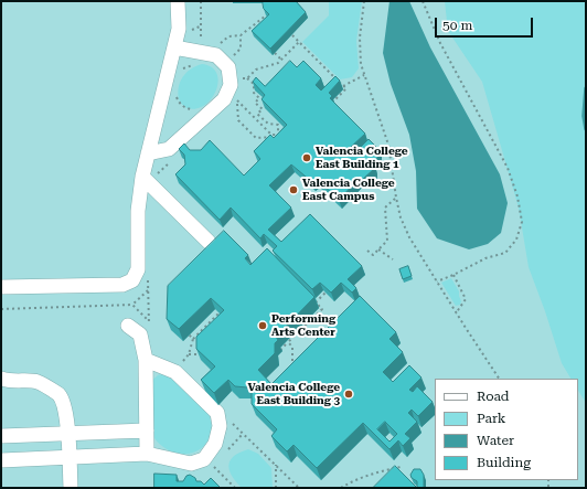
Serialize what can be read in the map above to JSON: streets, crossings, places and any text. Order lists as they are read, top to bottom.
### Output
{
  "places": [
    "Valencia College East Building 1",
    "Valencia College East Campus",
    "Performing Arts Center",
    "Valencia College East Building 3"
  ],
  "legend": [
    "Road",
    "Park",
    "Water",
    "Building"
  ],
  "scale_bar": "50 m"
}
